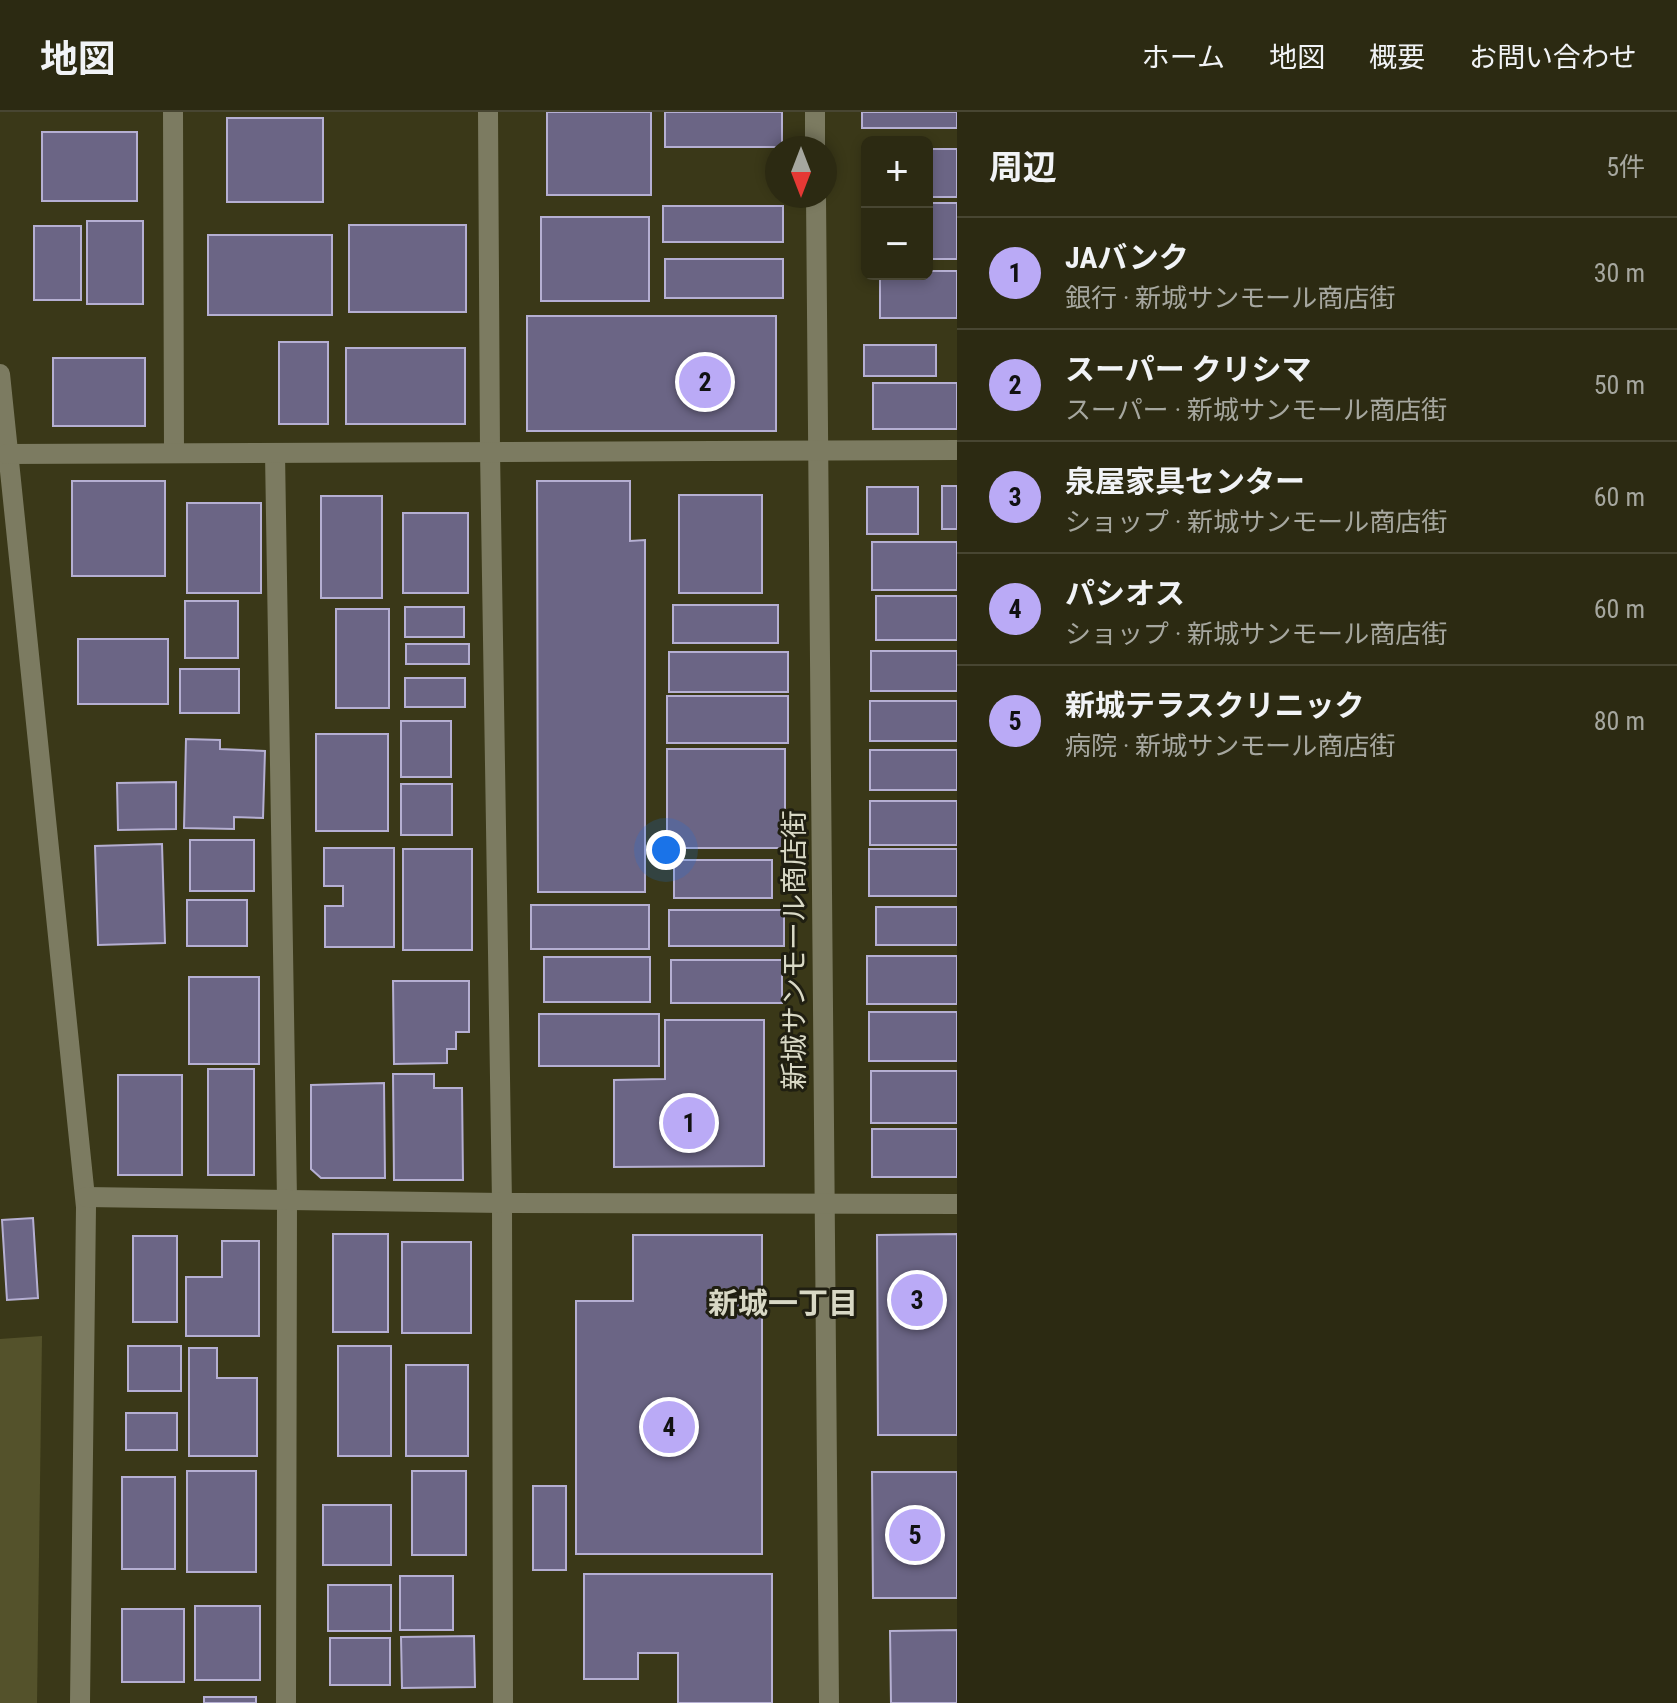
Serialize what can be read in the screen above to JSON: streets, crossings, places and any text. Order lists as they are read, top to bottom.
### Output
{
  "streets": {
    "street": ["新城サンモール商店街"]
  },
  "districts": ["新城一丁目"],
  "north": "bottom",
  "page": {
    "header": "地図",
    "nav": [
      "ホーム",
      "地図",
      "概要",
      "お問い合わせ"
    ],
    "heading": ["周辺", "5件"],
    "map_buttons": ["+", "−"],
    "list": [
      {
        "mark": "1",
        "name": "JAバンク",
        "note": "銀行 · 新城サンモール商店街",
        "value": "30 m"
      },
      {
        "mark": "2",
        "name": "スーパー クリシマ",
        "note": "スーパー · 新城サンモール商店街",
        "value": "50 m"
      },
      {
        "mark": "3",
        "name": "泉屋家具センター",
        "note": "ショップ · 新城サンモール商店街",
        "value": "60 m"
      },
      {
        "mark": "4",
        "name": "パシオス",
        "note": "ショップ · 新城サンモール商店街",
        "value": "60 m"
      },
      {
        "mark": "5",
        "name": "新城テラスクリニック",
        "note": "病院 · 新城サンモール商店街",
        "value": "80 m"
      }
    ],
    "pins": [
      "2",
      "1",
      "3",
      "4",
      "5"
    ]
  }
}
